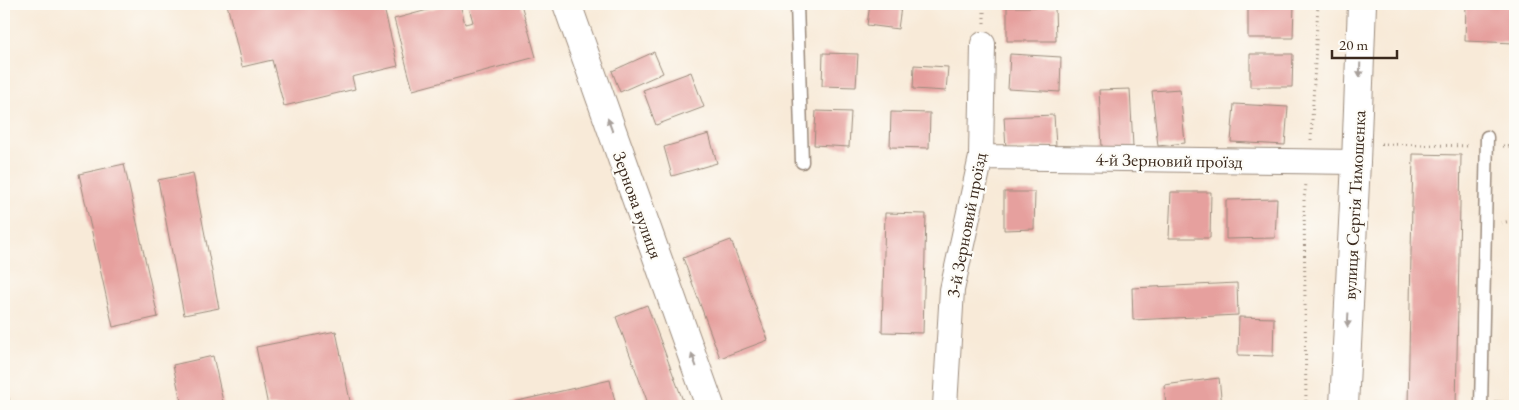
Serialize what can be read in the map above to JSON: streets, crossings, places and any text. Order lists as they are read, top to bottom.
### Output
{
  "streets": {
    "street": [
      "4-й Зерновий проїзд",
      "Зернова вулиця",
      "вулиця Сергія Тимошенка",
      "3-й Зерновий проїзд"
    ]
  },
  "crossings": [
    ["4-й Зерновий проїзд", "вулиця Сергія Тимошенка"],
    ["4-й Зерновий проїзд", "3-й Зерновий проїзд"]
  ],
  "one_way": ["Зернова вулиця", "вулиця Сергія Тимошенка"],
  "scale_bar": "20 m"
}
